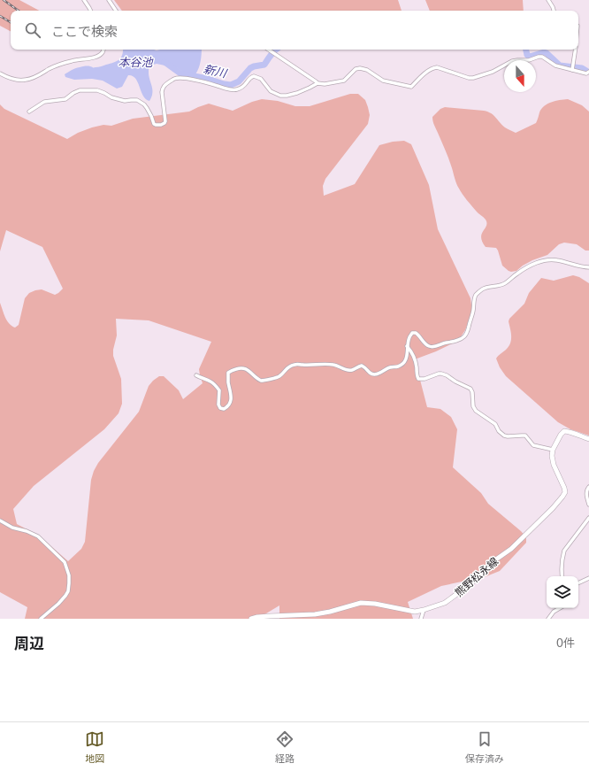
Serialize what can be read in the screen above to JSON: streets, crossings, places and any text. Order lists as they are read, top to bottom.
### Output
{
  "streets": {
    "main road": ["熊野松永線"]
  },
  "water": ["本谷池", "新川"],
  "north": "bottom",
  "page": {
    "search": "ここで検索",
    "heading": ["周辺", "0件"],
    "nav": ["地図", "経路", "保存済み"]
  }
}
